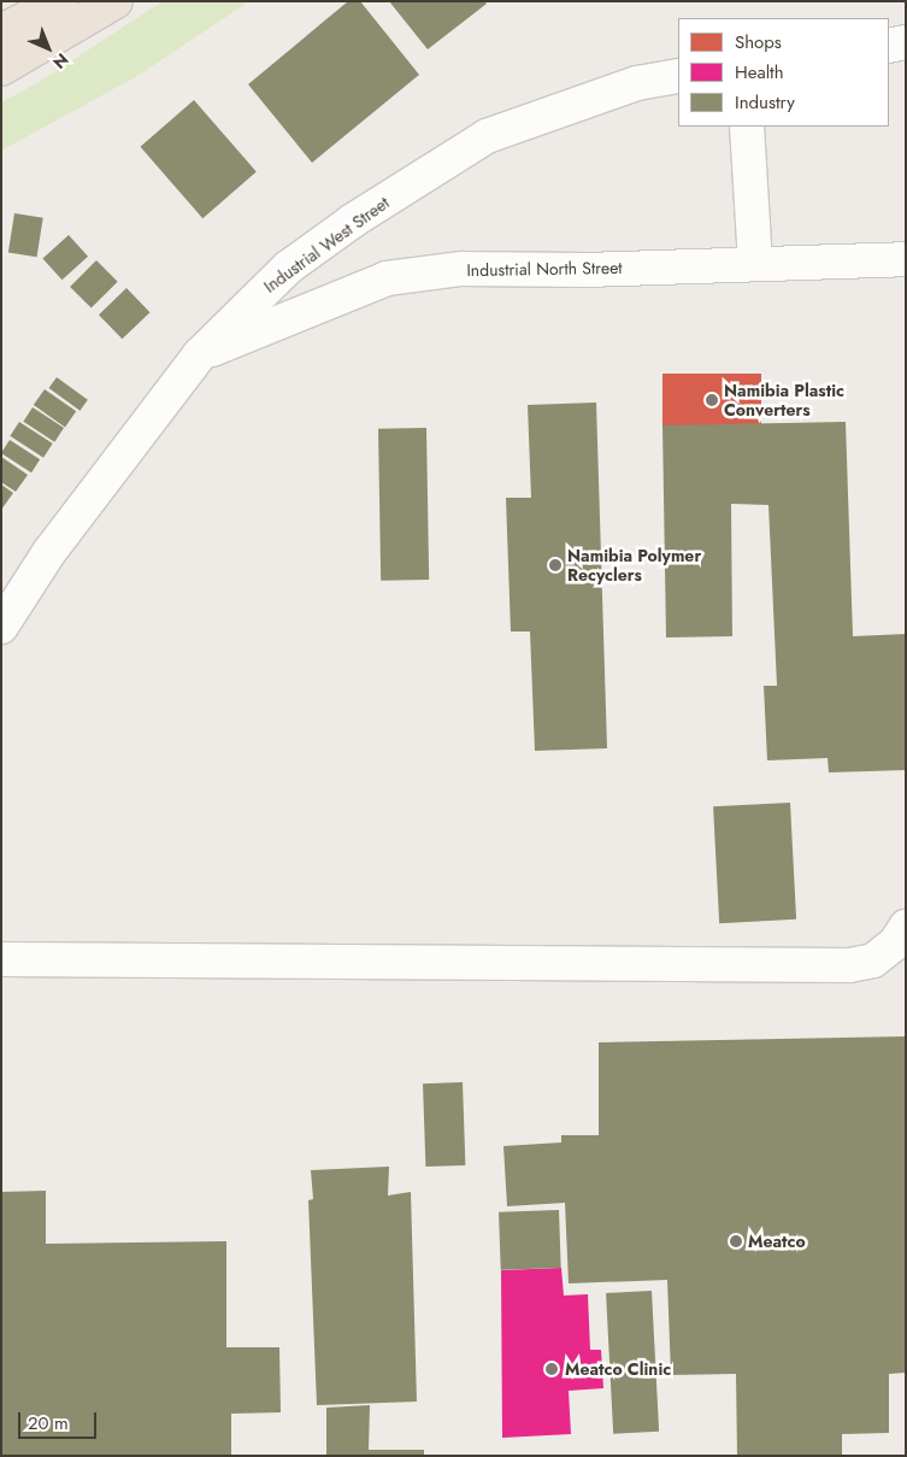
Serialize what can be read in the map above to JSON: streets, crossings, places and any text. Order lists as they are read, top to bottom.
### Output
{
  "streets": {
    "street": ["Industrial West Street", "Industrial North Street"]
  },
  "crossings": [
    ["Industrial West Street", "Industrial North Street"]
  ],
  "places": [
    "Namibia Plastic Converters",
    "Namibia Polymer Recyclers",
    "Meatco",
    "Meatco Clinic"
  ],
  "legend": ["Shops", "Health", "Industry"],
  "scale_bar": "20 m",
  "north": "bottom right"
}
